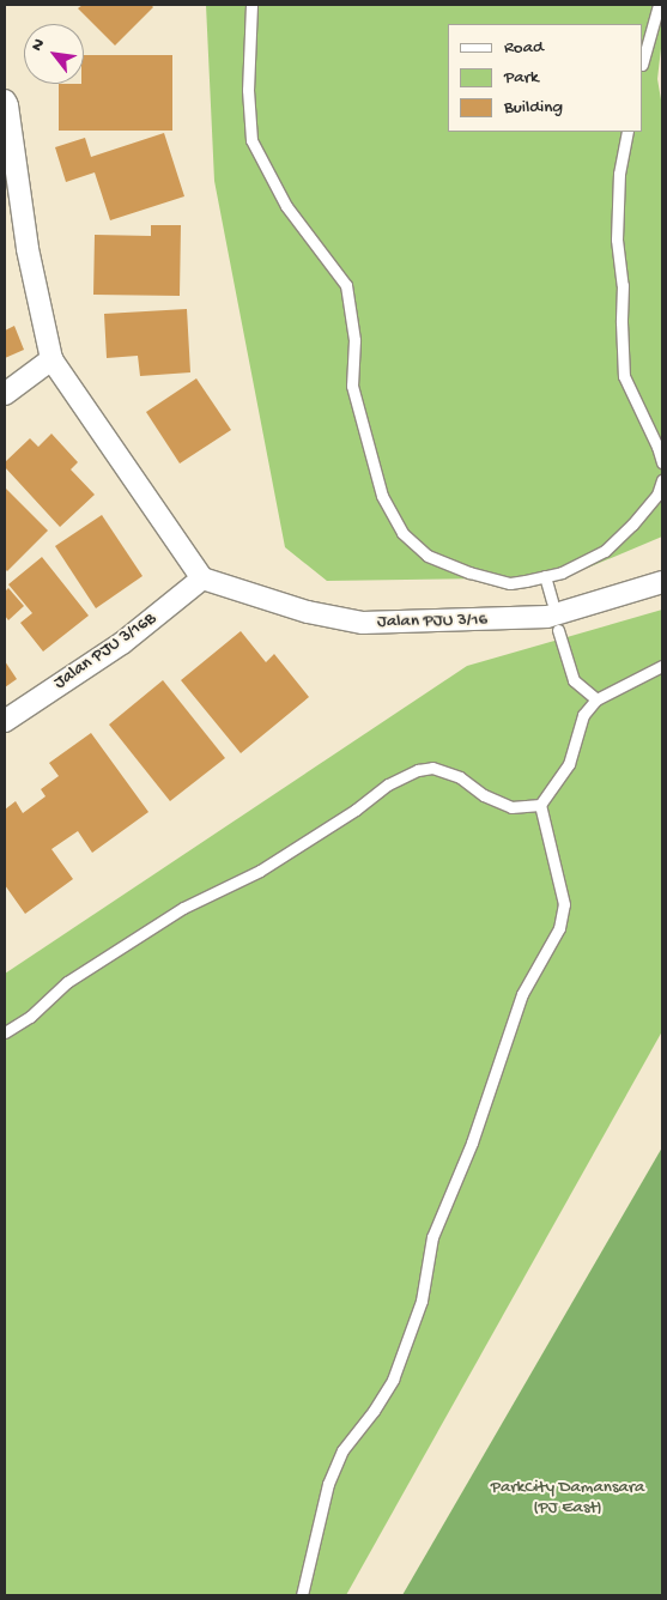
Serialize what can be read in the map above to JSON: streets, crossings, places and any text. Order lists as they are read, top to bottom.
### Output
{
  "streets": {
    "street": ["Jalan PJU 3/16", "Jalan PJU 3/16B"]
  },
  "crossings": [
    ["Jalan PJU 3/16", "Jalan PJU 3/16B"]
  ],
  "parks": ["ParkCity Damansara (PJ East)"],
  "legend": ["Road", "Park", "Building"],
  "north": "top left"
}
